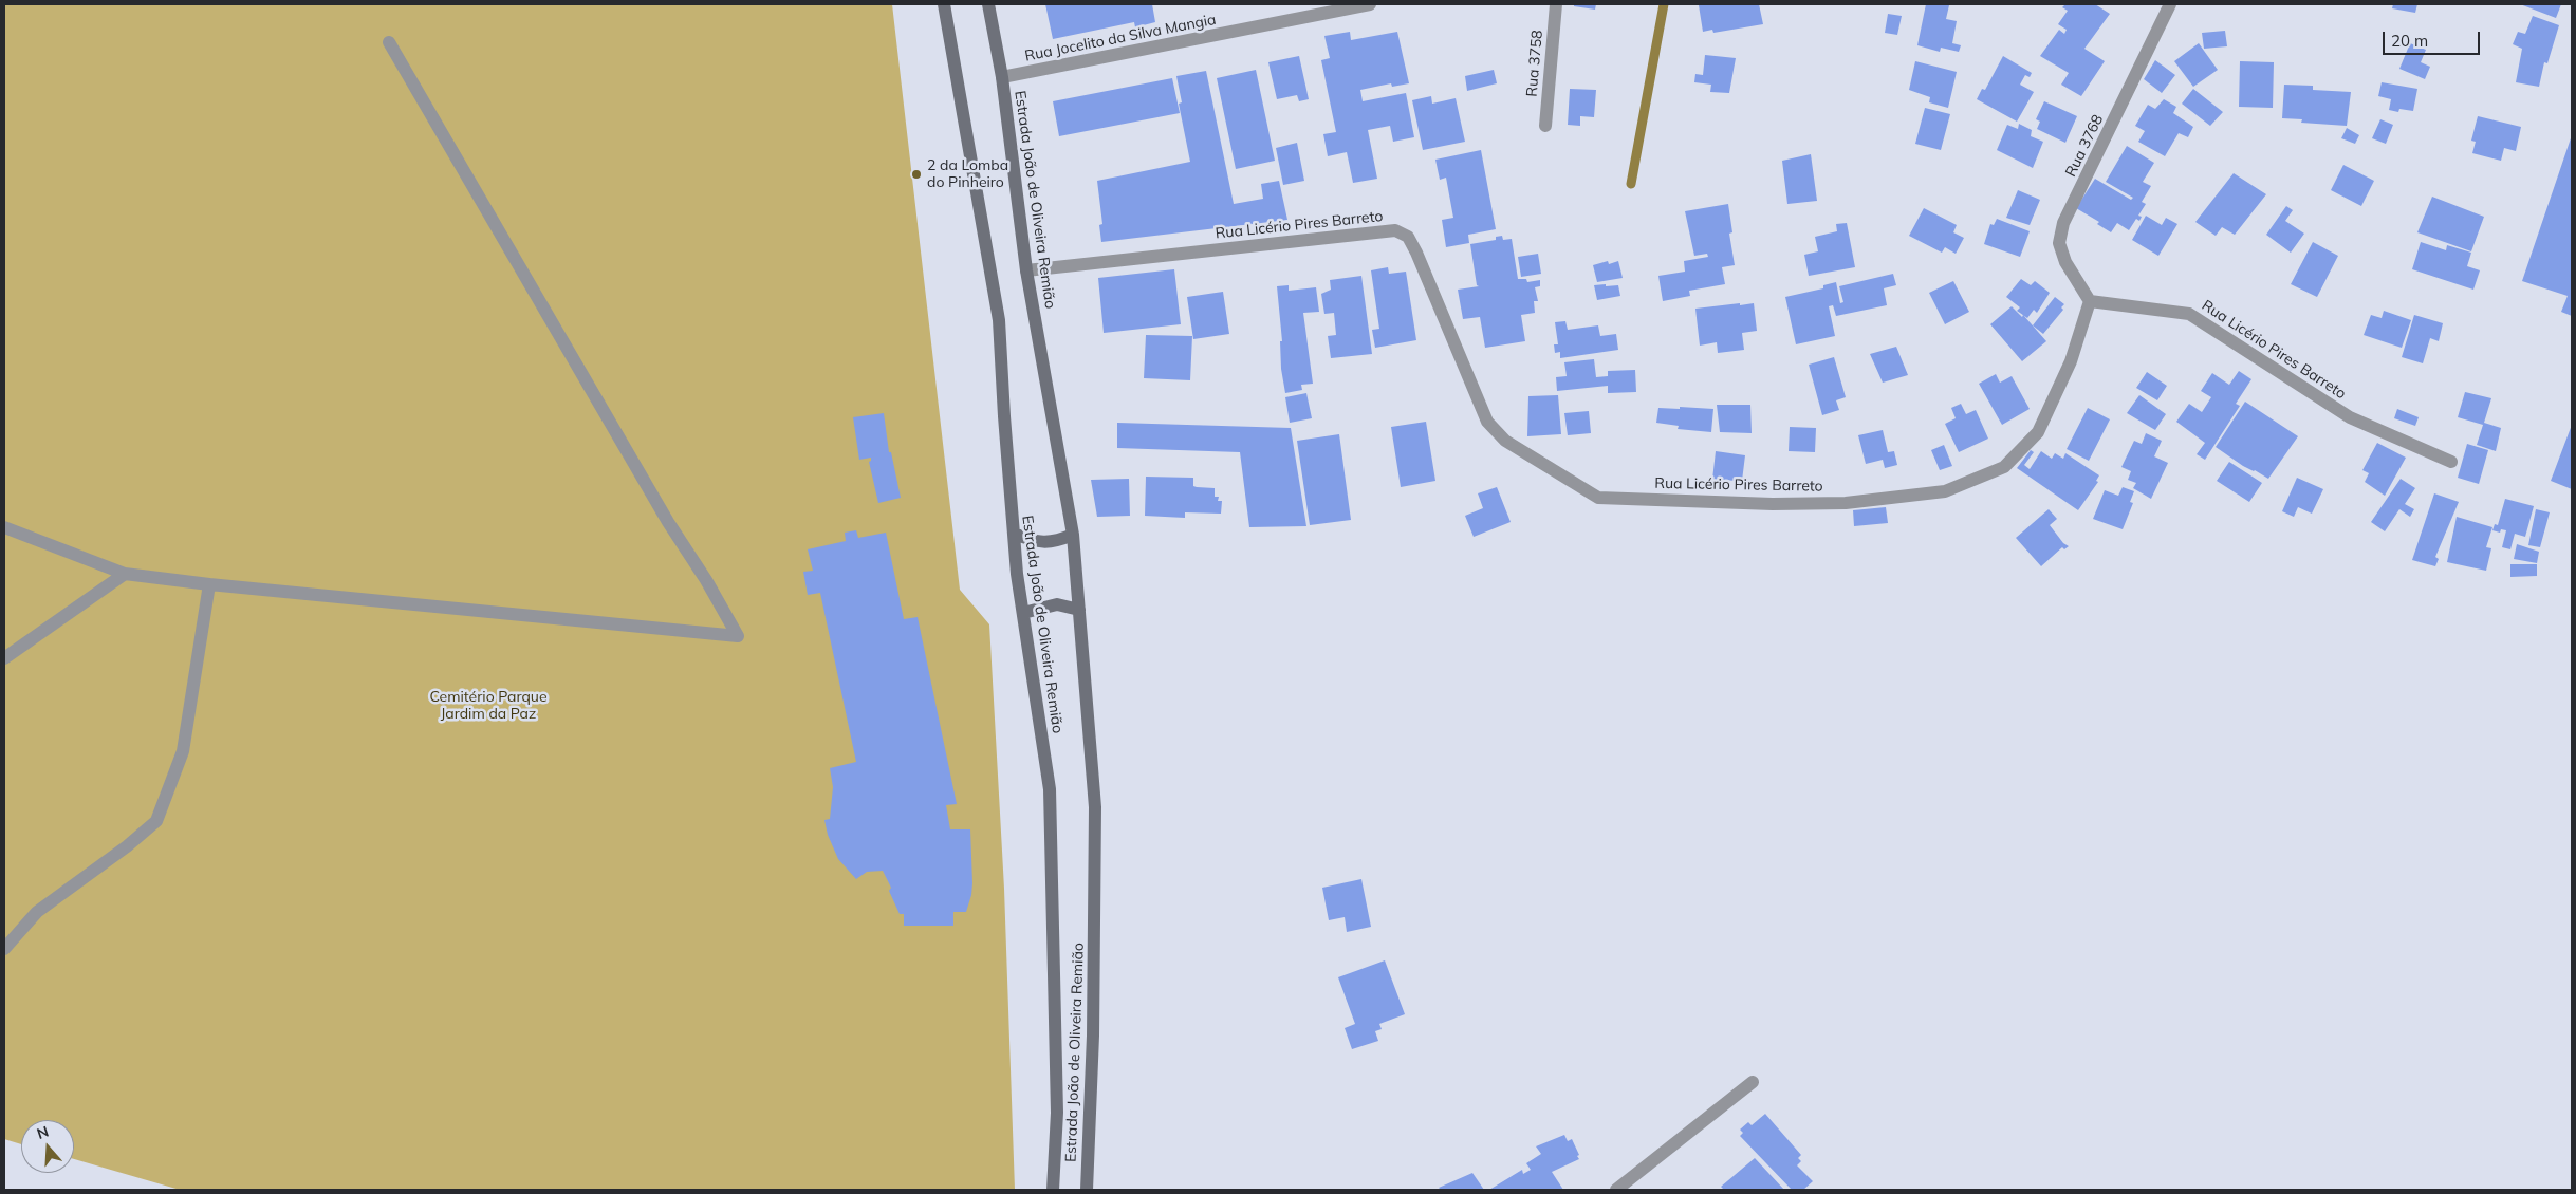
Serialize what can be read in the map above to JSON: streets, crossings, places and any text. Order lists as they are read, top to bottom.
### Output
{
  "streets": {
    "main road": ["Estrada João de Oliveira Remião"],
    "street": [
      "Rua Jocelito da Silva Mangia",
      "Rua 3758",
      "Rua 3768",
      "Rua Licério Pires Barreto"
    ]
  },
  "crossings": [
    ["Rua Jocelito da Silva Mangia", "Estrada João de Oliveira Remião"],
    ["Rua 3768", "Rua Licério Pires Barreto"],
    ["Estrada João de Oliveira Remião", "Rua Licério Pires Barreto"]
  ],
  "parks": ["Cemitério Parque Jardim da Paz"],
  "places": ["2 da Lomba do Pinheiro"],
  "scale_bar": "20 m",
  "north": "top"
}
